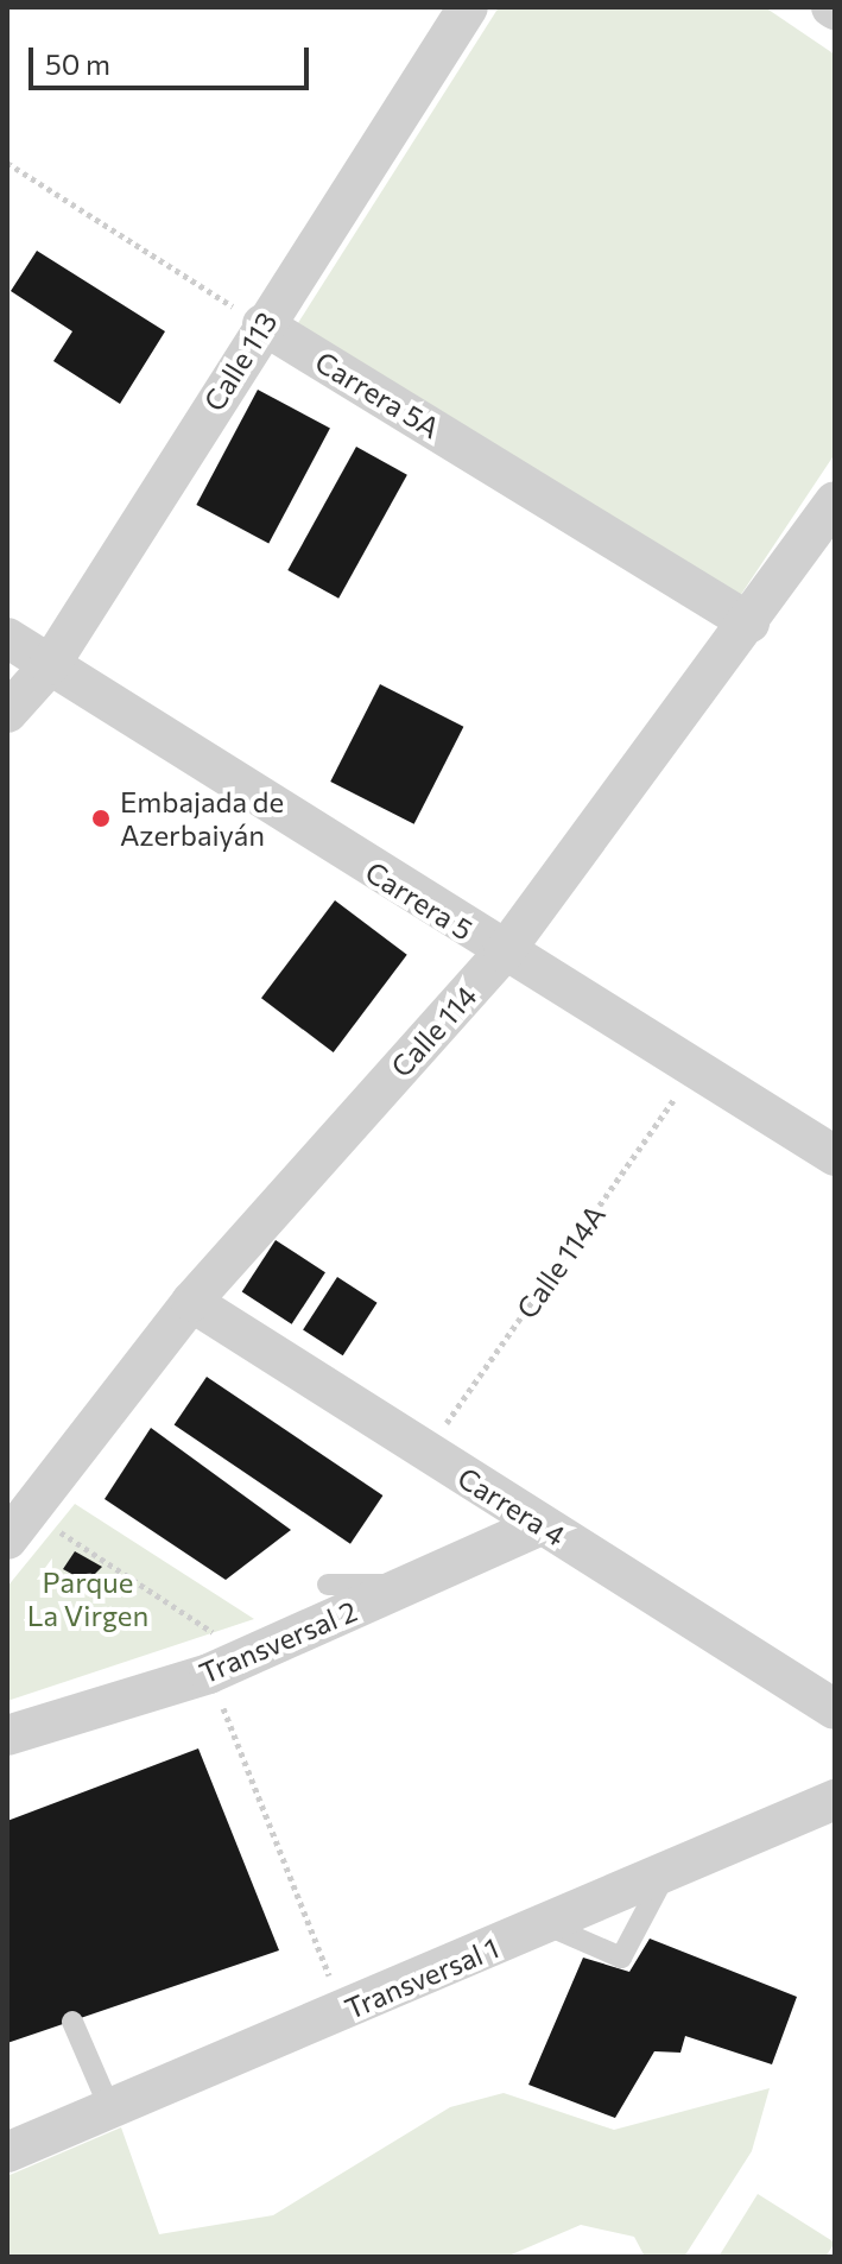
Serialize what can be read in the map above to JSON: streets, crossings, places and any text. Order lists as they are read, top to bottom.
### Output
{
  "streets": {
    "street": [
      "Calle 113",
      "Carrera 5A",
      "Carrera 5",
      "Calle 114",
      "Carrera 4",
      "Transversal 2",
      "Transversal 1"
    ],
    "path": ["Calle 114A"]
  },
  "crossings": [
    ["Calle 113", "Carrera 5A"],
    ["Calle 113", "Carrera 5"],
    ["Carrera 5A", "Calle 114"],
    ["Carrera 5", "Calle 114"],
    ["Carrera 5", "Calle 114A"],
    ["Calle 114", "Carrera 4"],
    ["Calle 114A", "Carrera 4"],
    ["Carrera 4", "Transversal 2"]
  ],
  "parks": ["Parque La Virgen"],
  "places": ["Embajada de Azerbaiyán"],
  "scale_bar": "50 m"
}
